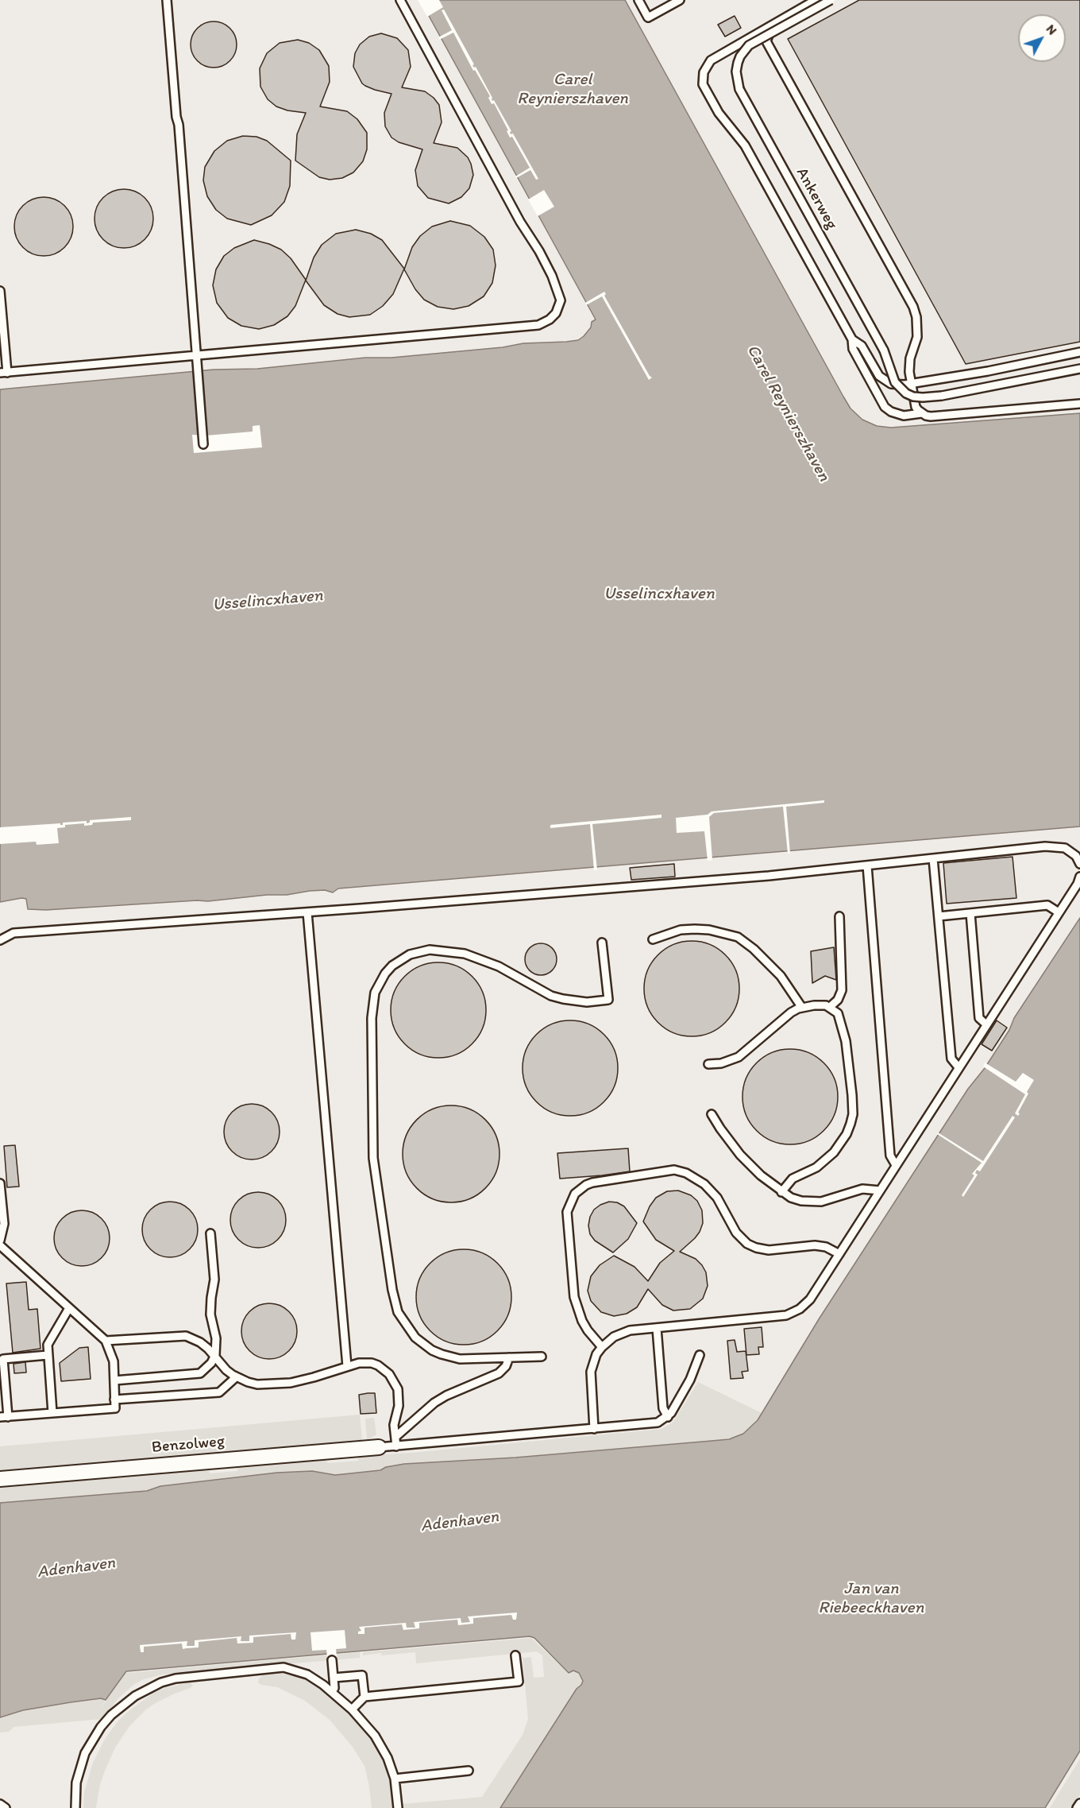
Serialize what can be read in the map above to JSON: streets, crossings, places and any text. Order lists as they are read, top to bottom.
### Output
{
  "streets": {
    "street": ["Benzolweg"],
    "lane": ["Ankerweg"]
  },
  "water": [
    "Carel Reynierszhaven",
    "Usselincxhaven",
    "Adenhaven",
    "Jan van Riebeeckhaven"
  ],
  "north": "top right"
}
